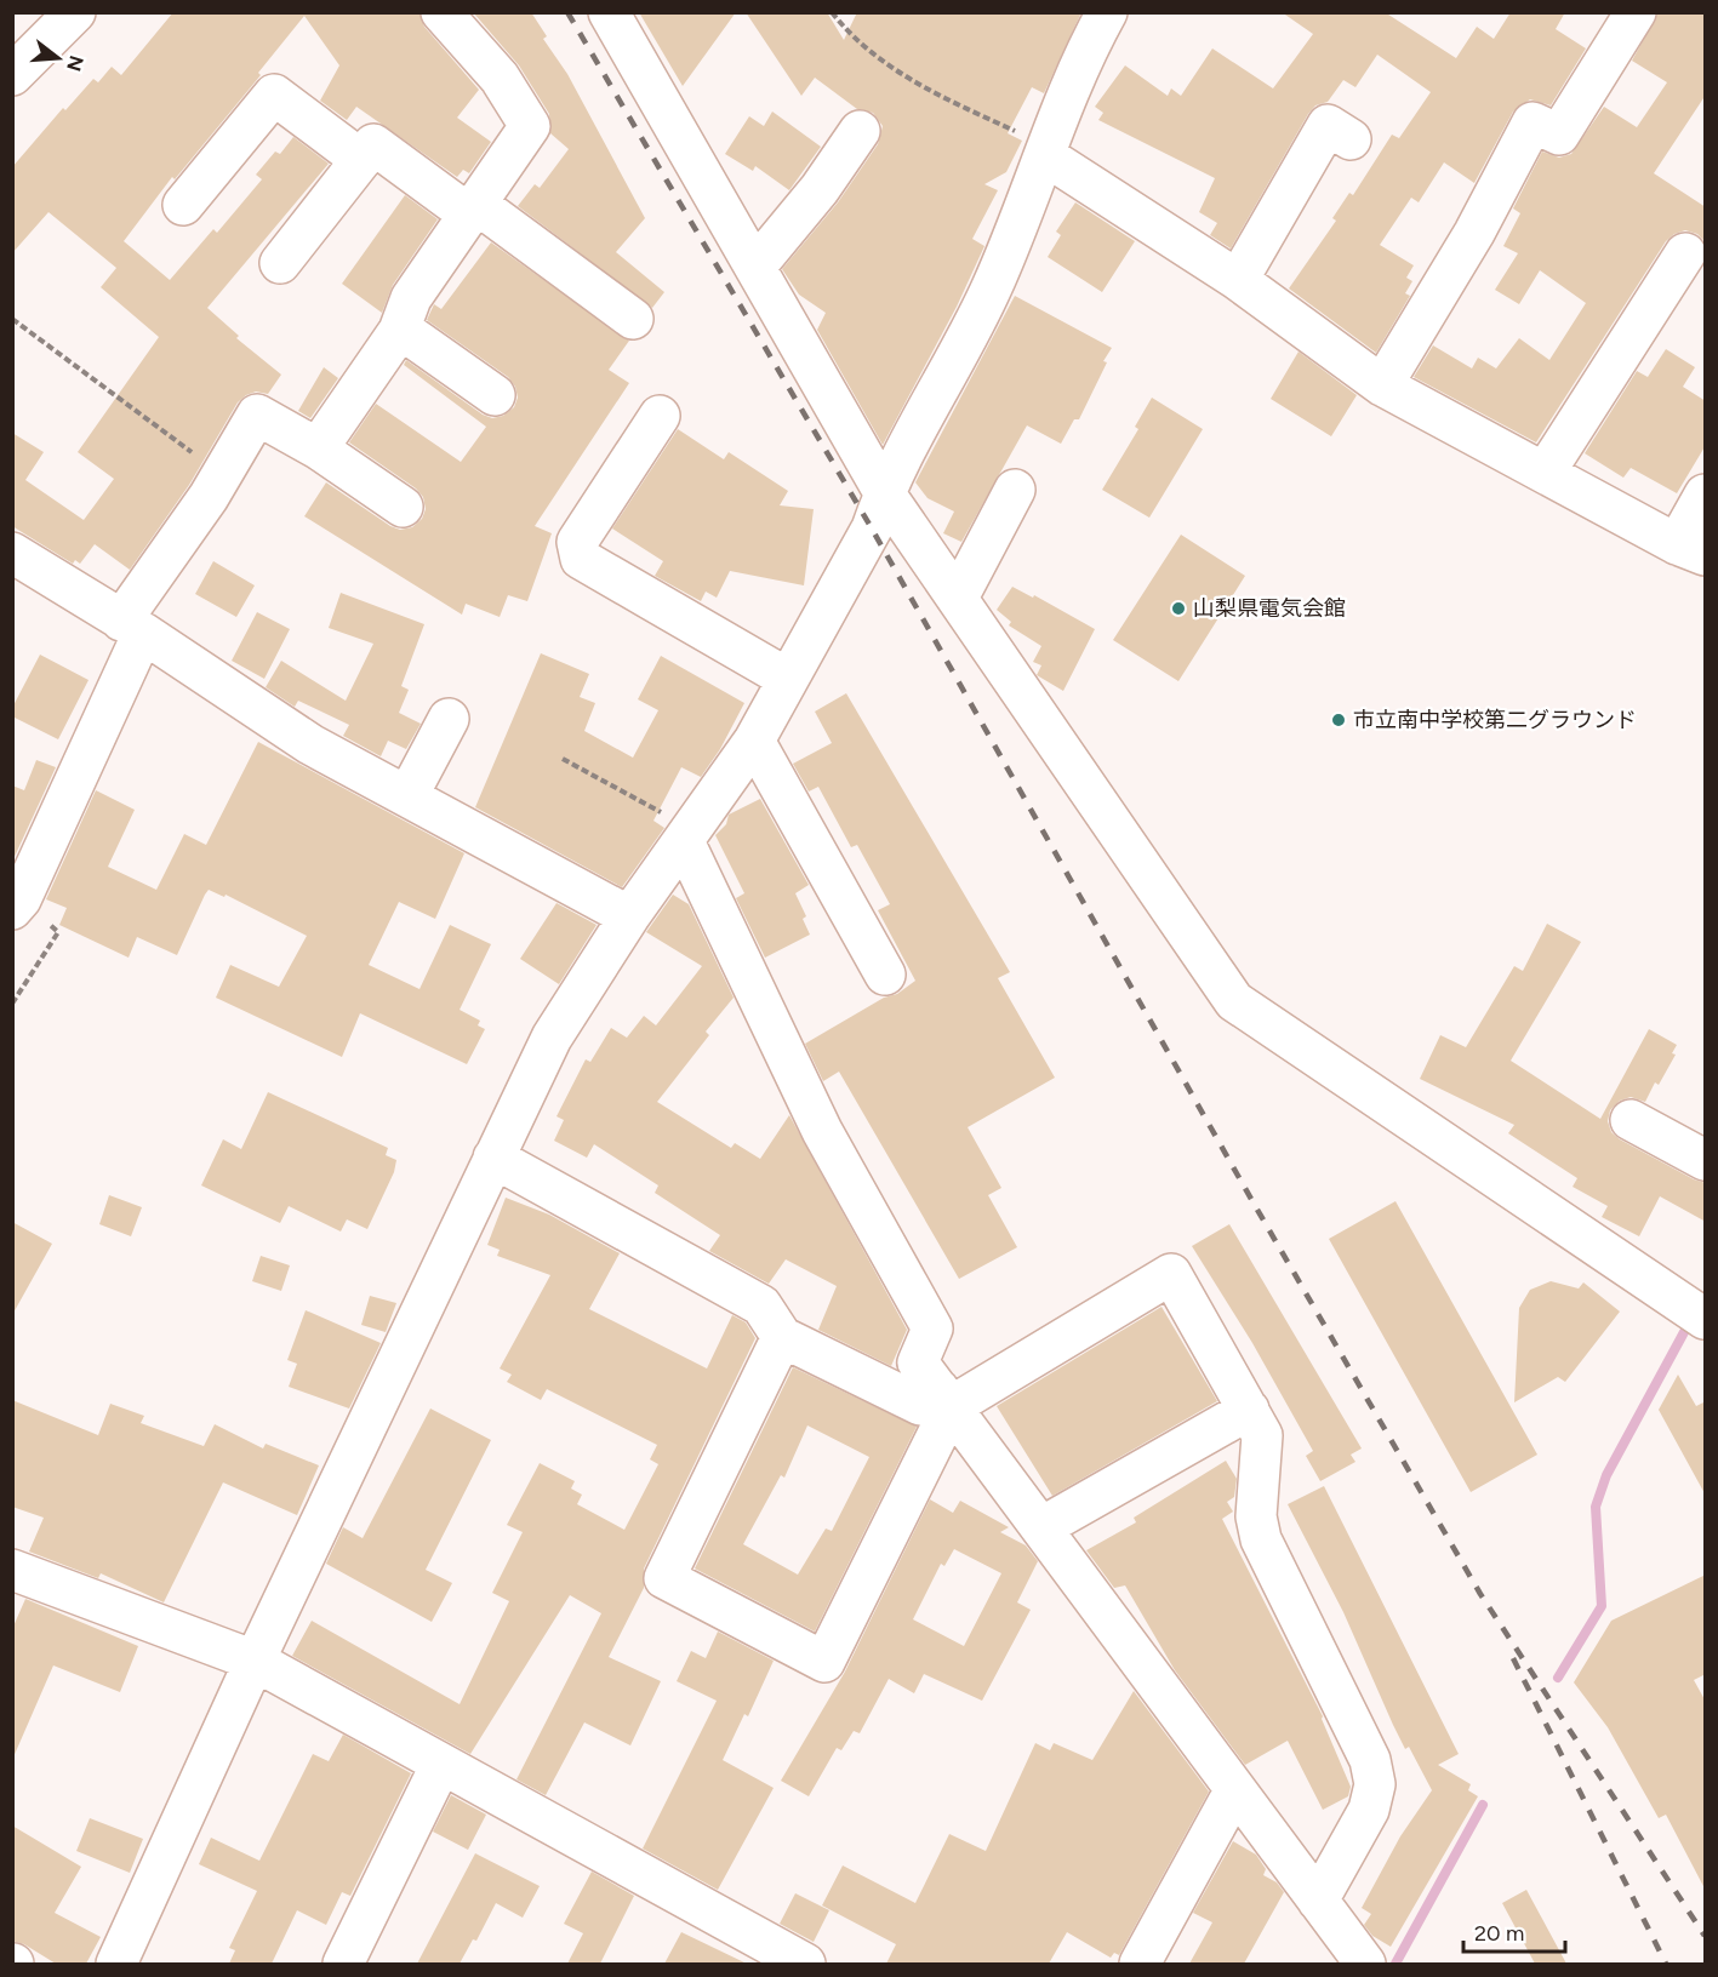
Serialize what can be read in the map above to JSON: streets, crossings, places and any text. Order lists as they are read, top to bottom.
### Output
{
  "places": ["山梨県電気会館", "市立南中学校第二グラウンド"],
  "scale_bar": "20 m",
  "north": "right"
}
